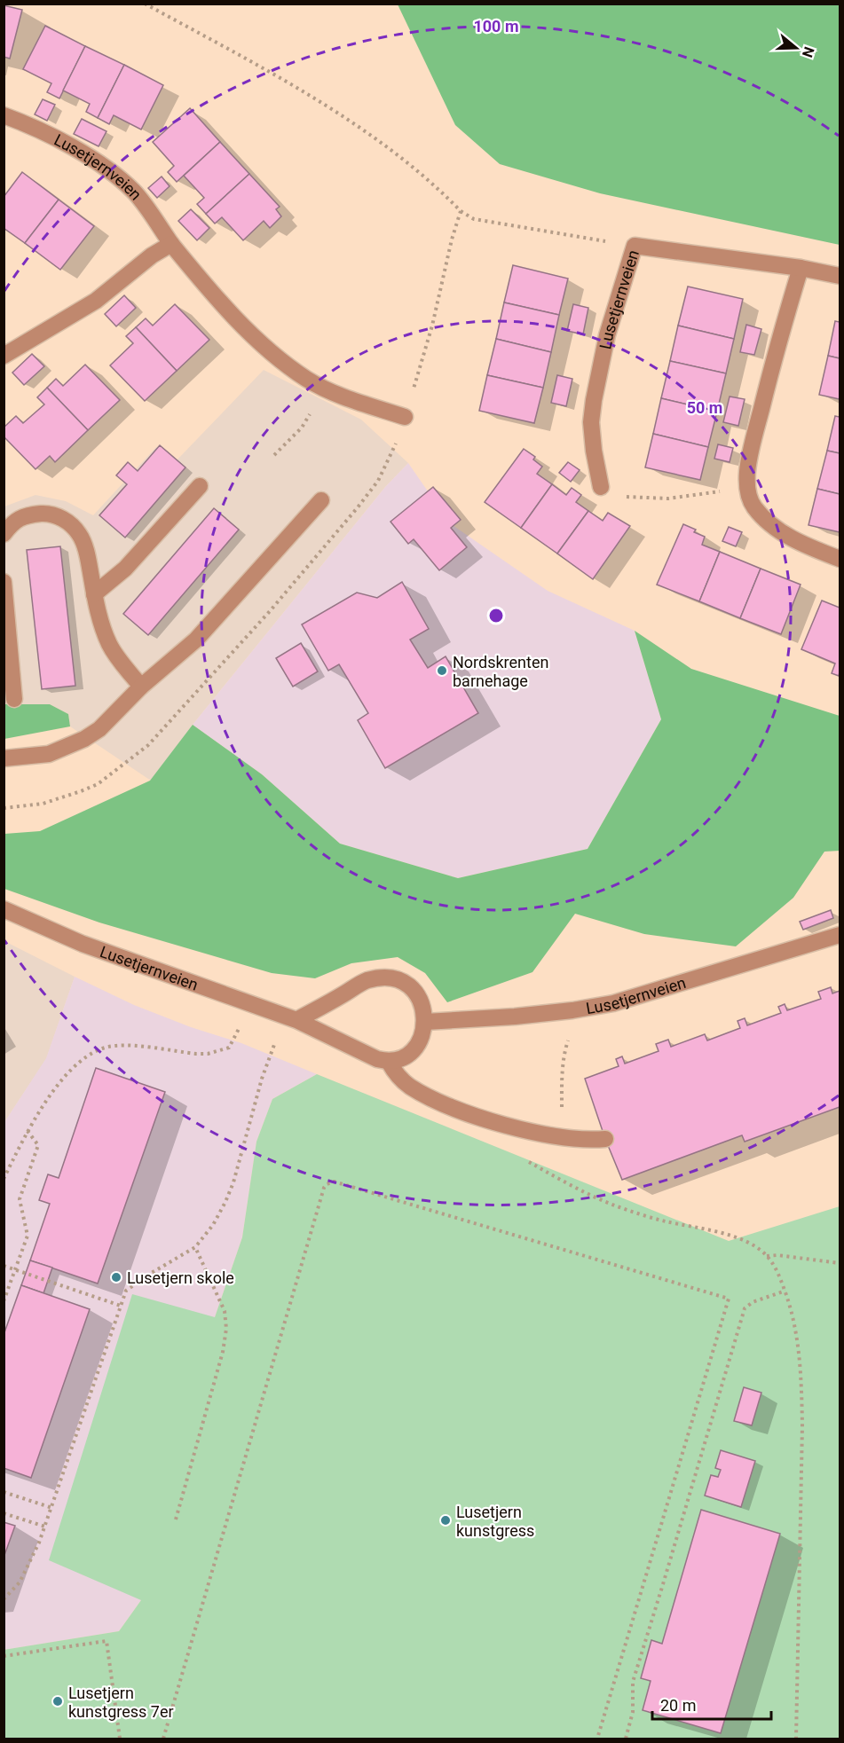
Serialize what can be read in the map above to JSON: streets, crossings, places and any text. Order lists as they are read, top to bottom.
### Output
{
  "streets": {
    "street": ["Lusetjernveien"]
  },
  "places": [
    "Nordskrenten barnehage",
    "Lusetjern skole",
    "Lusetjern kunstgress",
    "Lusetjern kunstgress 7er"
  ],
  "scale_bar": "20 m",
  "north": "right",
  "rings": ["100 m", "50 m"]
}
